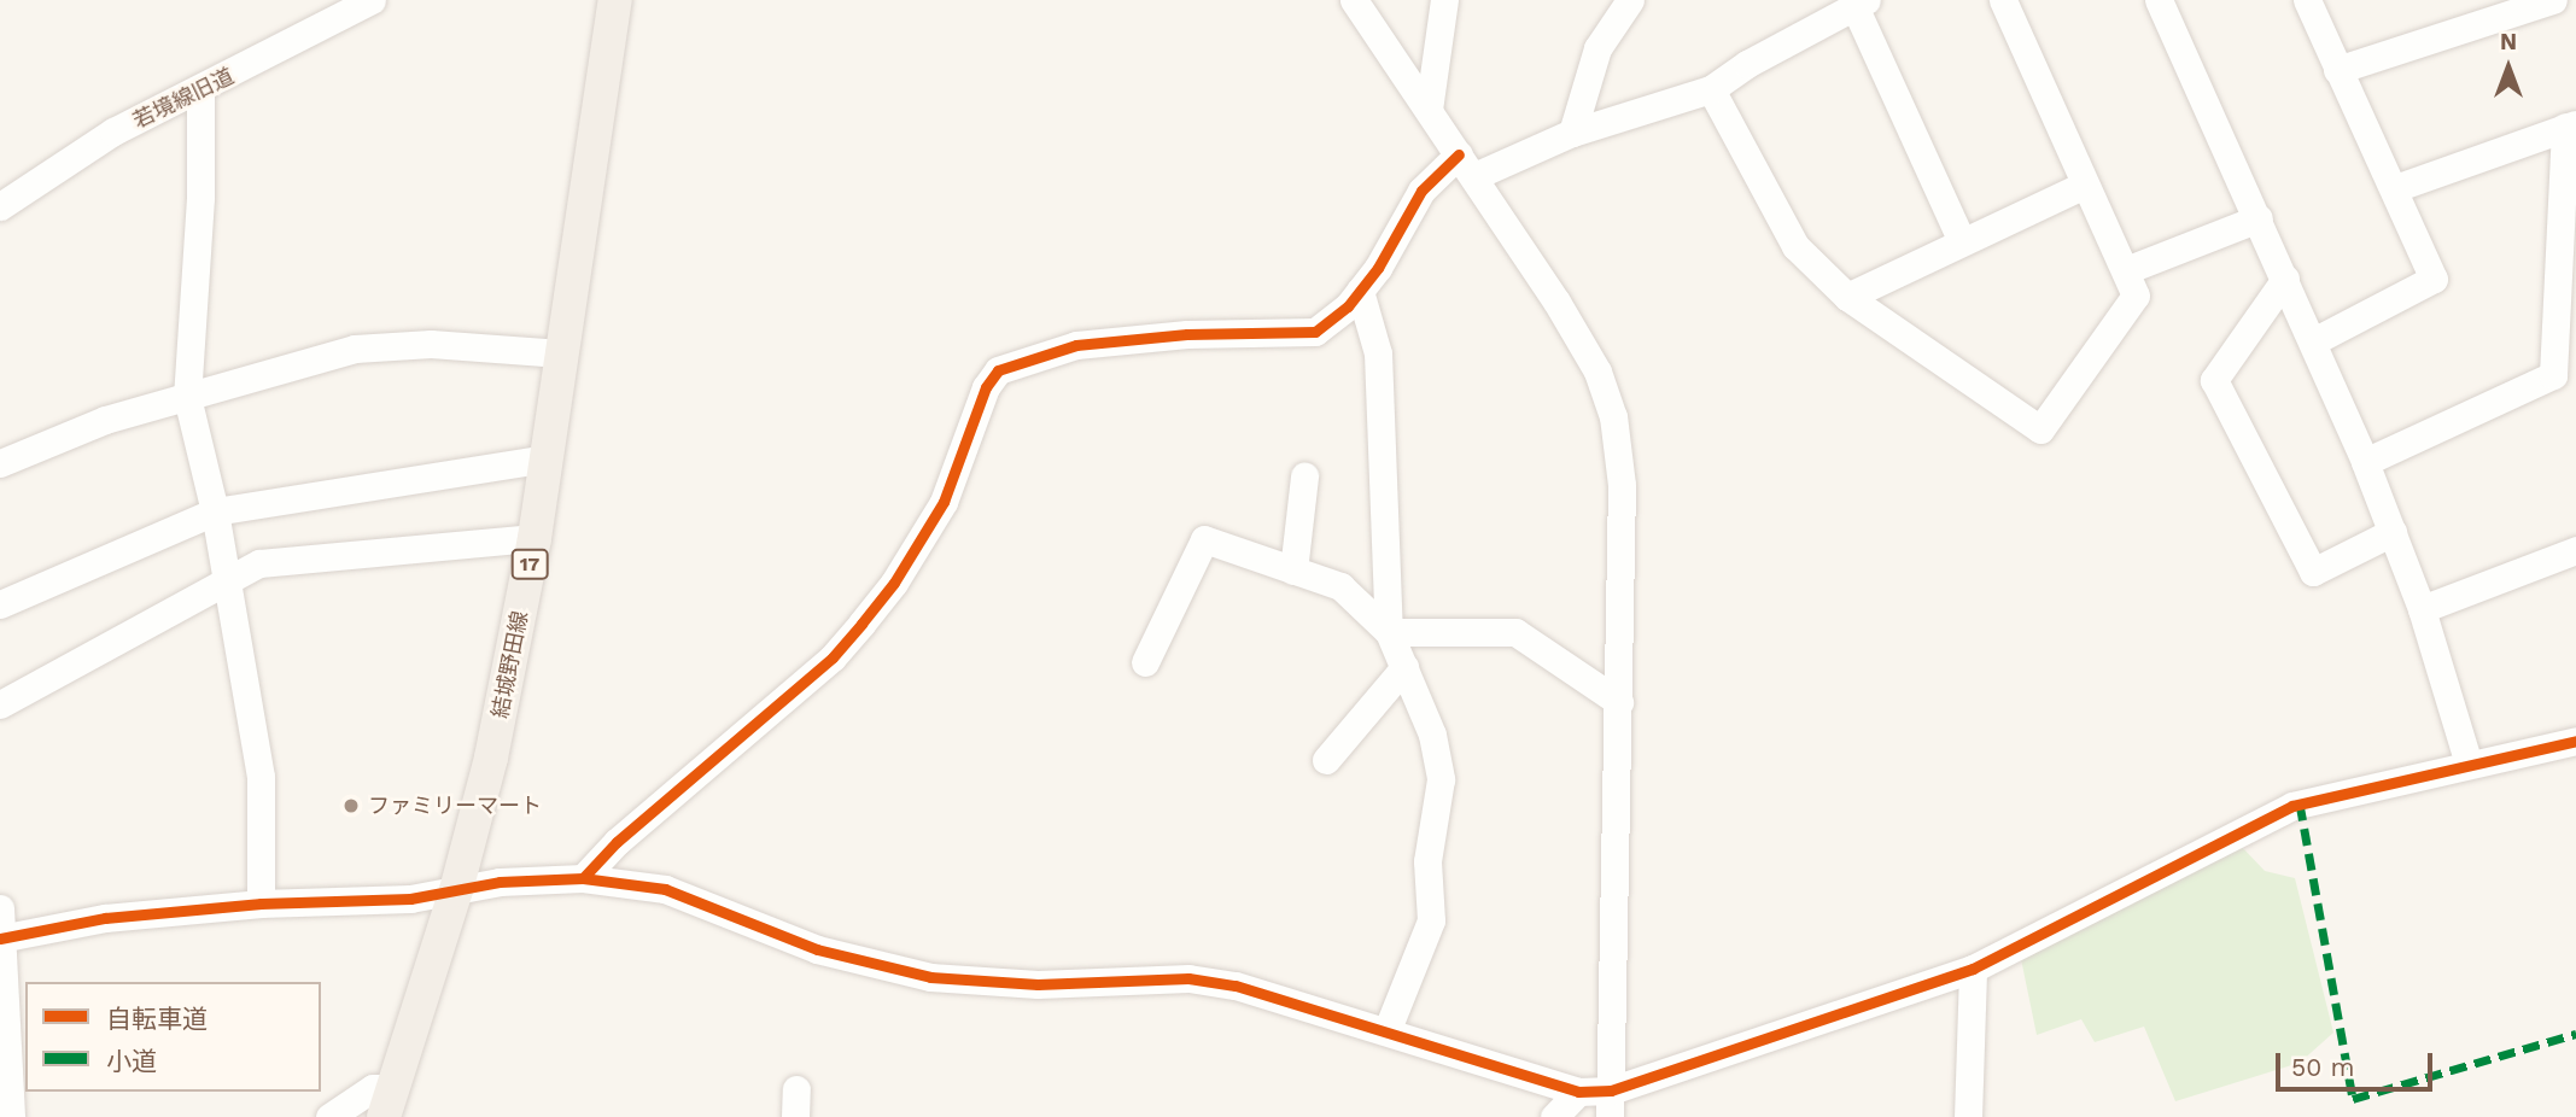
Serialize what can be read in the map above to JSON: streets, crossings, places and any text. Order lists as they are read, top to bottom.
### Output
{
  "streets": {
    "main road": ["17", "結城野田線"],
    "street": ["若境線旧道"]
  },
  "places": ["ファミリーマート"],
  "legend": ["自転車道", "小道"],
  "scale_bar": "50 m",
  "north": "top"
}
